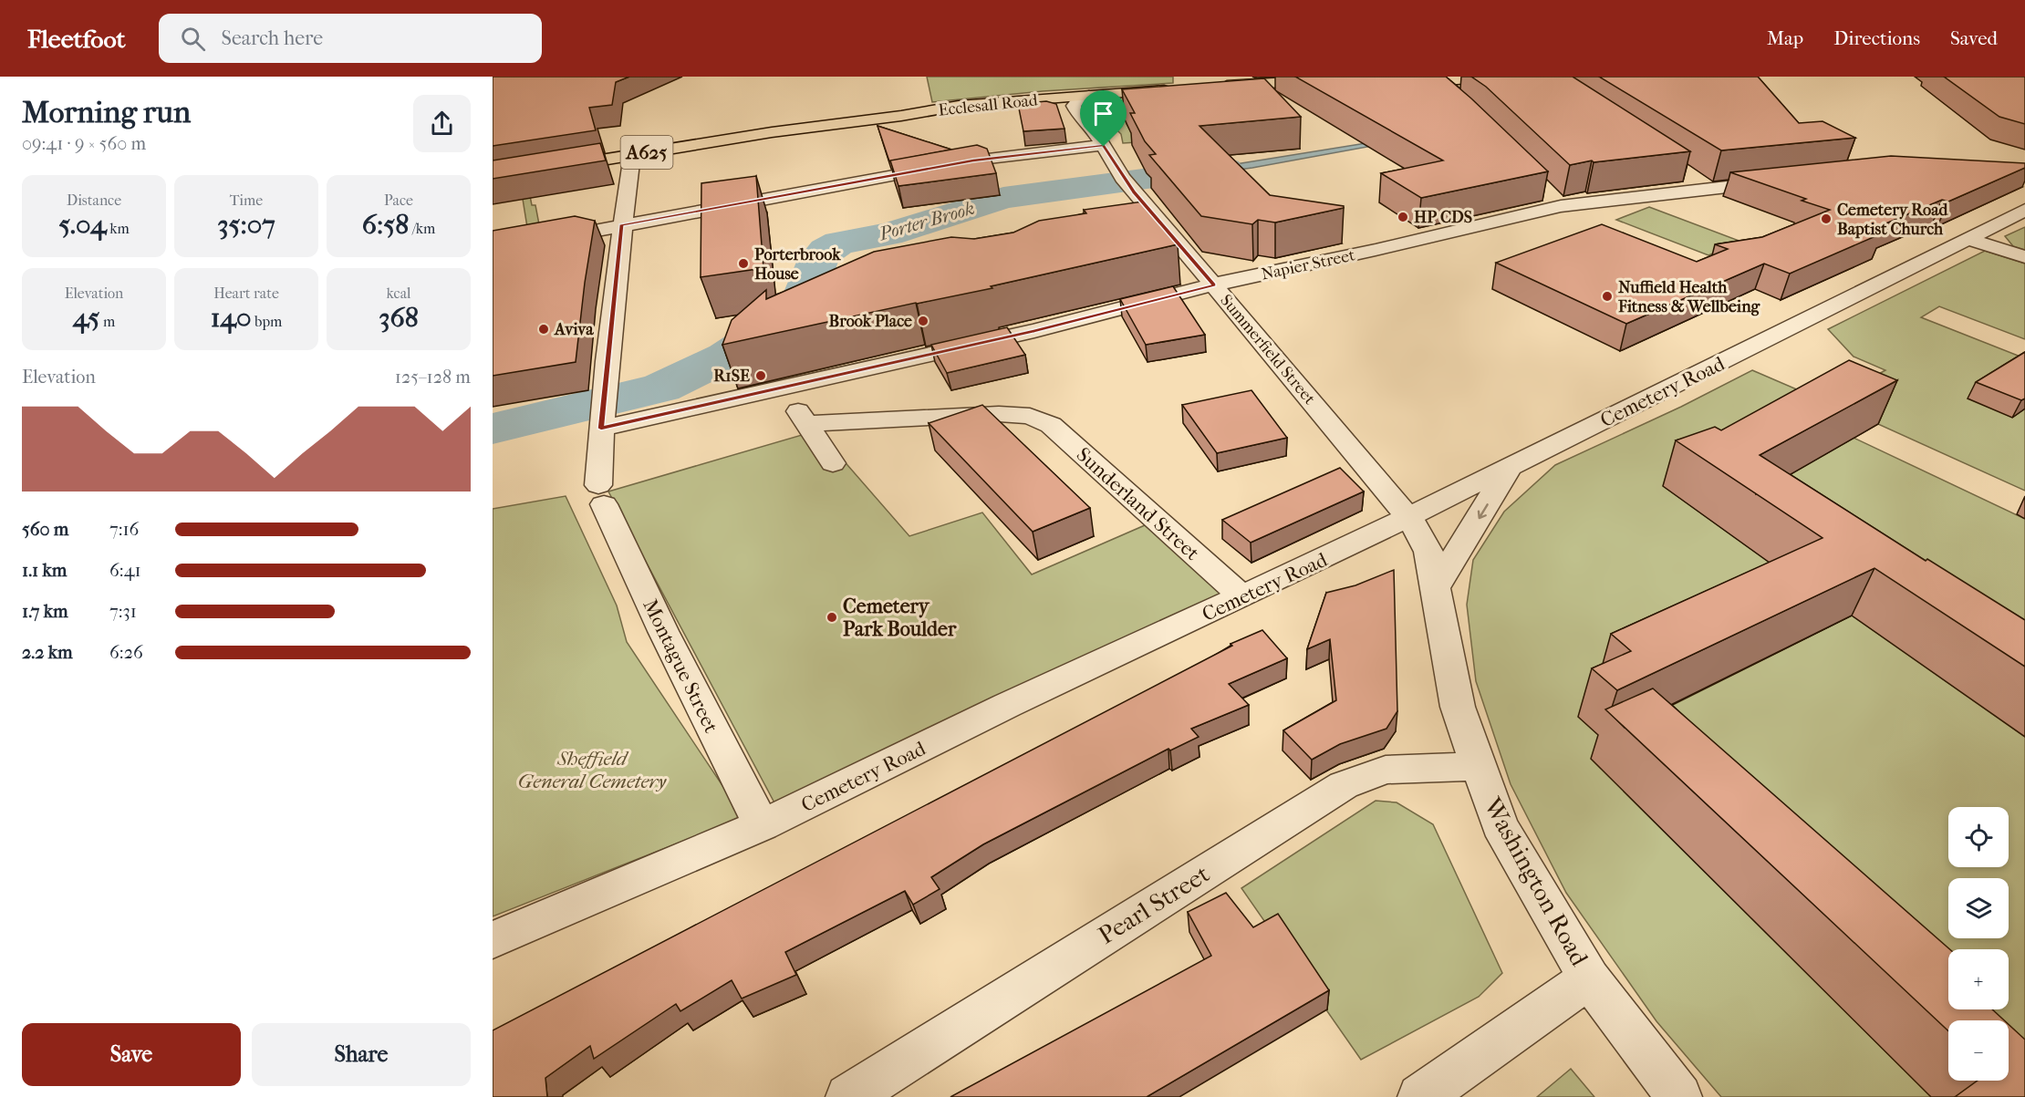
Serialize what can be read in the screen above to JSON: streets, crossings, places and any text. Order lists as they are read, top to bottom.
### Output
{
  "streets": {
    "main road": ["Ecclesall Road", "A625"],
    "street": [
      "Napier Street",
      "Summerfield Street",
      "Cemetery Road",
      "Sunderland Street",
      "Montague Street",
      "Washington Road",
      "Pearl Street"
    ]
  },
  "crossings": [
    ["Ecclesall Road", "Summerfield Street"],
    ["Napier Street", "Summerfield Street"],
    ["Napier Street", "Montague Street"],
    ["Summerfield Street", "Cemetery Road"],
    ["Summerfield Street", "Washington Road"],
    ["Cemetery Road", "Sunderland Street"],
    ["Cemetery Road", "Montague Street"],
    ["Cemetery Road", "Washington Road"],
    ["Washington Road", "Pearl Street"]
  ],
  "water": ["Porter Brook"],
  "parks": ["Sheffield General Cemetery"],
  "places": [
    "HP CDS",
    "Cemetery Road Baptist Church",
    "Porterbrook House",
    "Nuffield Health Fitness & Wellbeing",
    "Brook Place",
    "Aviva",
    "R1SE",
    "Cemetery Park Boulder"
  ],
  "page": {
    "header": "Fleetfoot",
    "search": "Search here",
    "nav": ["Map", "Directions", "Saved"],
    "heading": ["Morning run", "09:41 · 9 × 560 m"],
    "stats": [
      ["Distance", "5.04 km"],
      ["Time", "35:07"],
      ["Pace", "6:58 /km"],
      ["Elevation", "45 m"],
      ["Heart rate", "140 bpm"],
      ["kcal", "368"]
    ],
    "chart": ["Elevation", "125–128 m"],
    "list": [
      {
        "name": "560 m",
        "note": "7:16"
      },
      {
        "name": "1.1 km",
        "note": "6:41"
      },
      {
        "name": "1.7 km",
        "note": "7:31"
      },
      {
        "name": "2.2 km",
        "note": "6:26"
      }
    ],
    "map_buttons": ["+", "−"],
    "buttons": ["Save", "Share"]
  }
}
